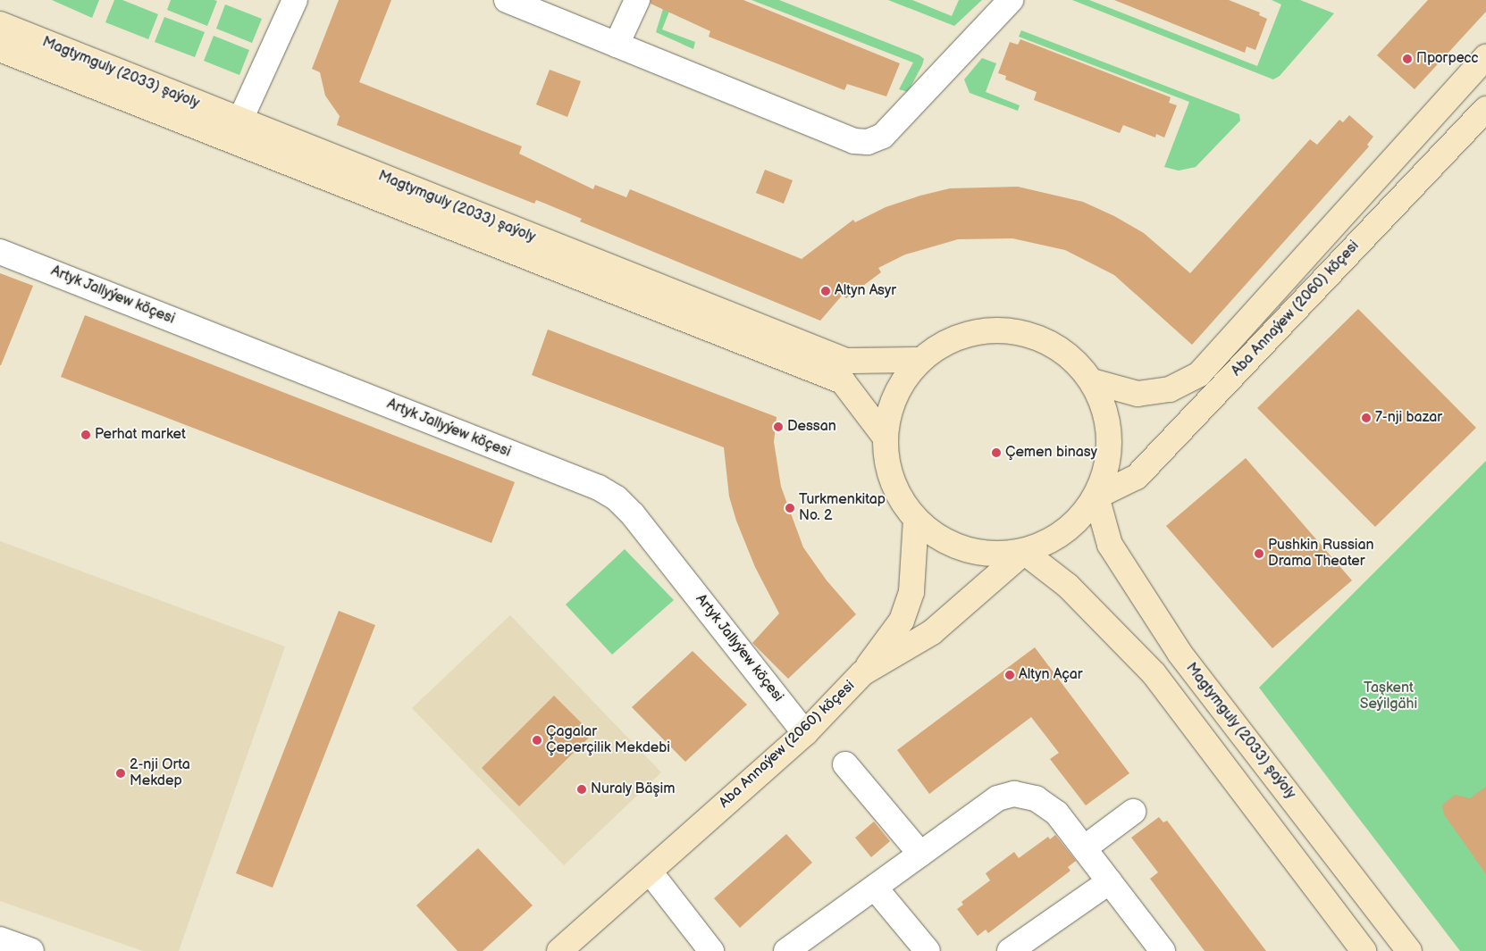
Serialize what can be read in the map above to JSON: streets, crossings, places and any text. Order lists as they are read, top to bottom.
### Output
{
  "streets": {
    "main road": ["Magtymguly (2033) şaýoly", "Aba Annaýew (2060) köçesi"],
    "street": ["Artyk Jallyýew köçesi"]
  },
  "crossings": [
    ["Magtymguly (2033) şaýoly", "Aba Annaýew (2060) köçesi"],
    ["Artyk Jallyýew köçesi", "Aba Annaýew (2060) köçesi"]
  ],
  "parks": ["Taşkent Seýilgähi"],
  "places": [
    "Прогресс",
    "Altyn Asyr",
    "7-nji bazar",
    "Dessan",
    "Perhat market",
    "Çemen binasy",
    "Turkmenkitap No. 2",
    "Pushkin Russian Drama Theater",
    "Altyn Açar",
    "Çagalar Çeperçilik Mekdebi",
    "2-nji Orta Mekdep",
    "Nuraly Bäşim"
  ]
}
